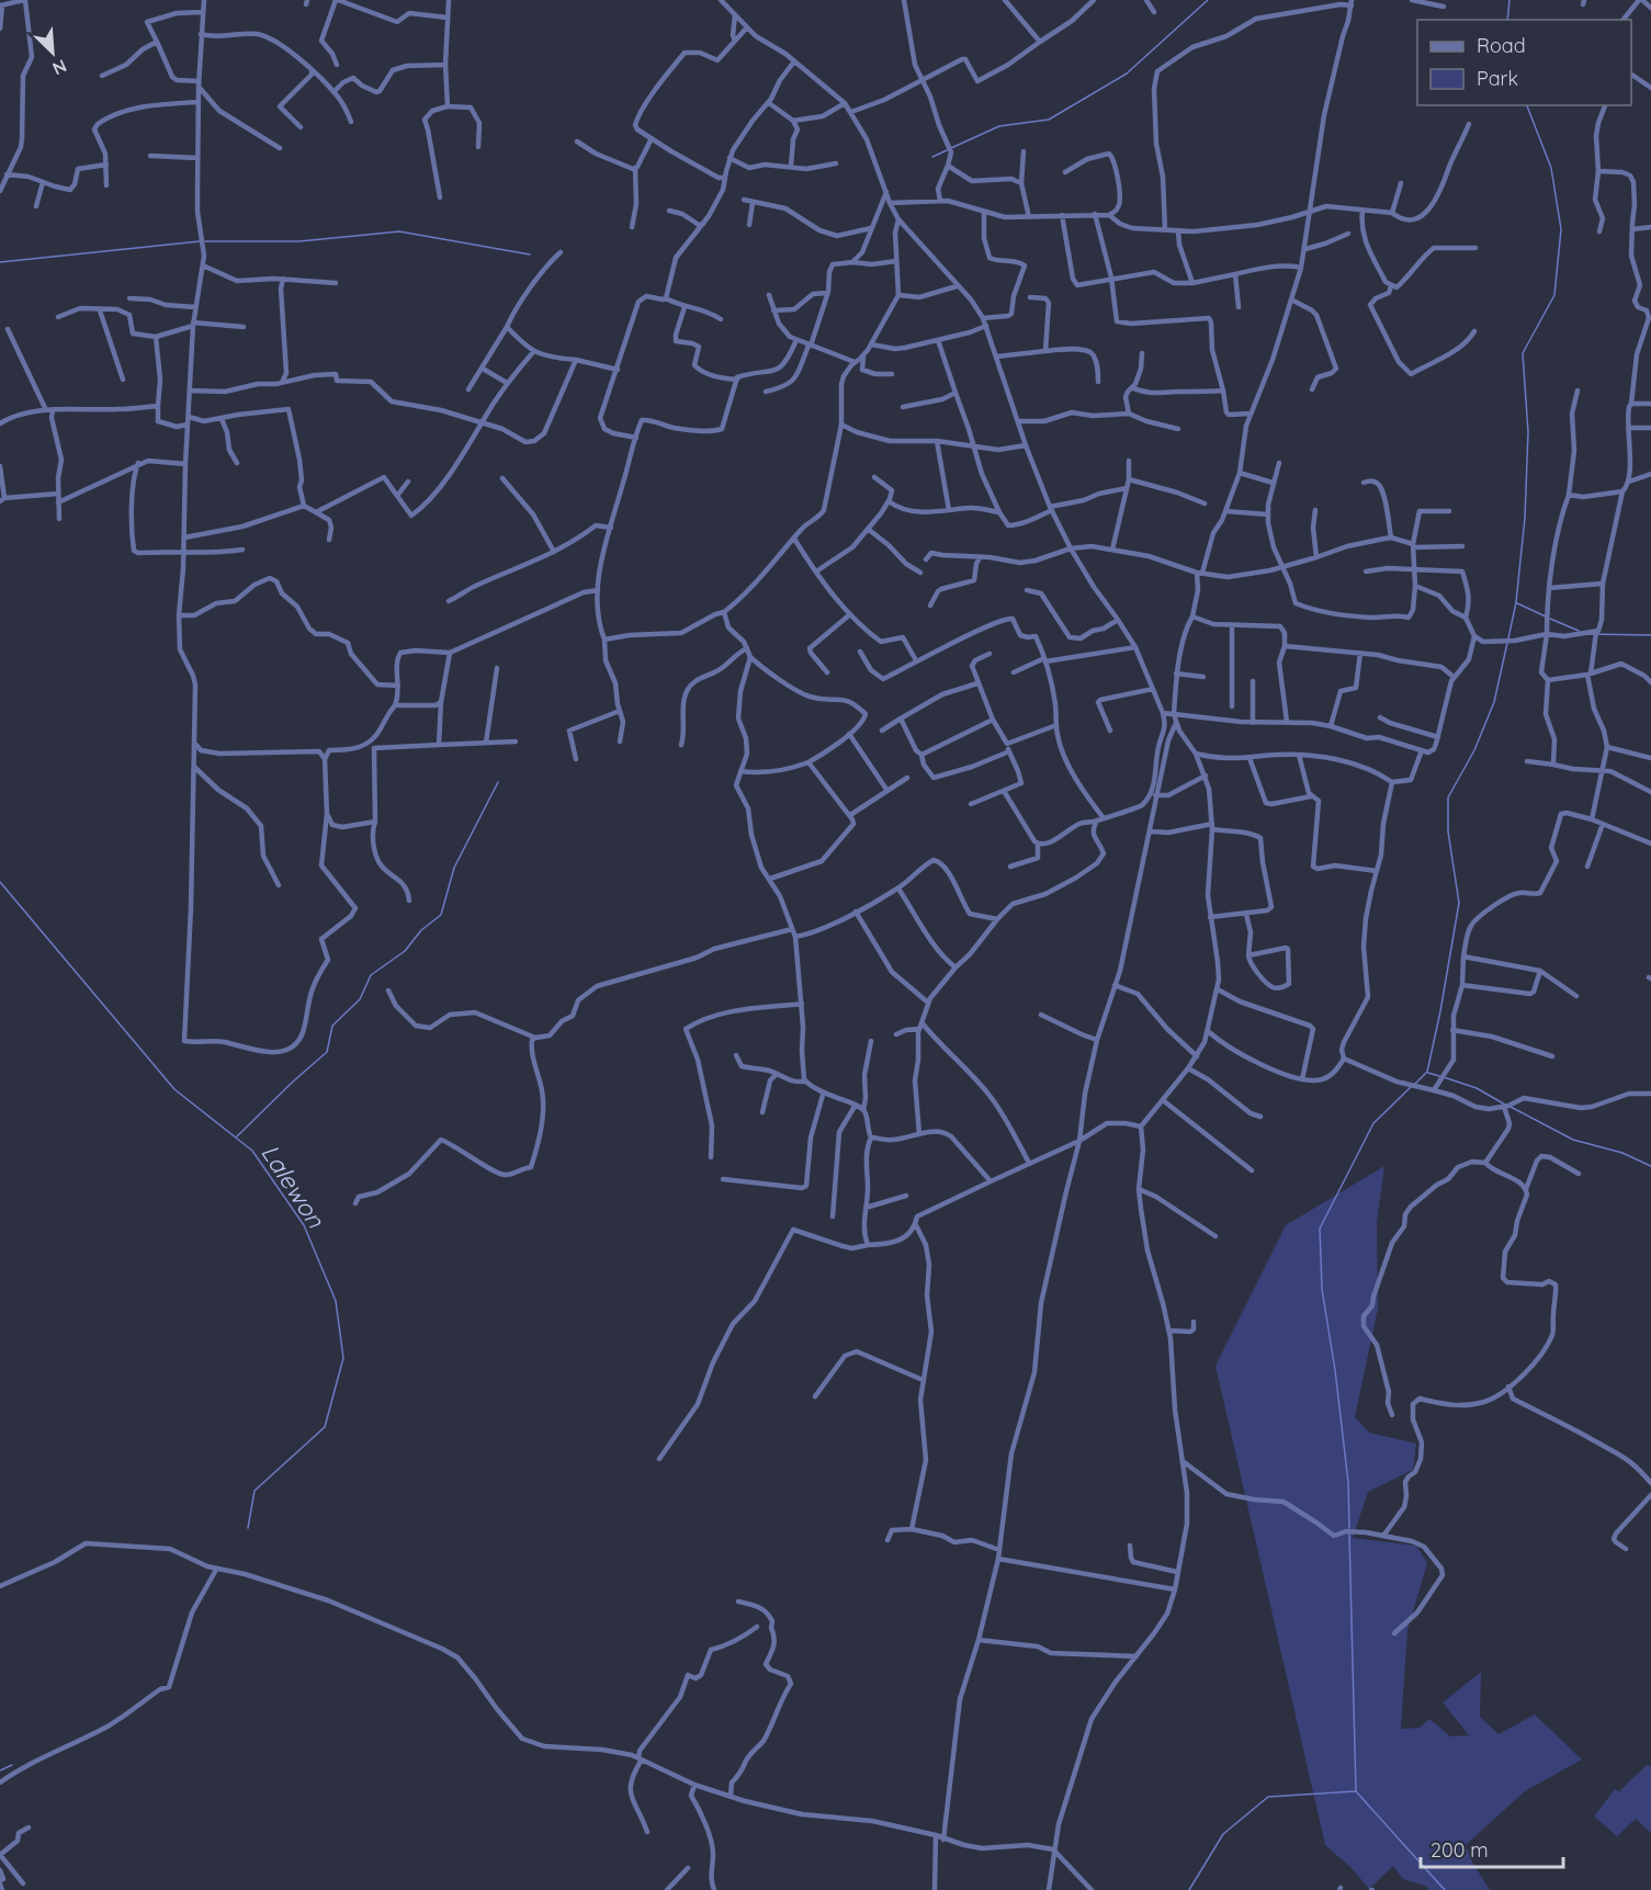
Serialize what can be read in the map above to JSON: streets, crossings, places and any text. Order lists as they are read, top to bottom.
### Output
{
  "water": ["Lalewon"],
  "legend": ["Road", "Park"],
  "scale_bar": "200 m",
  "north": "bottom right"
}
